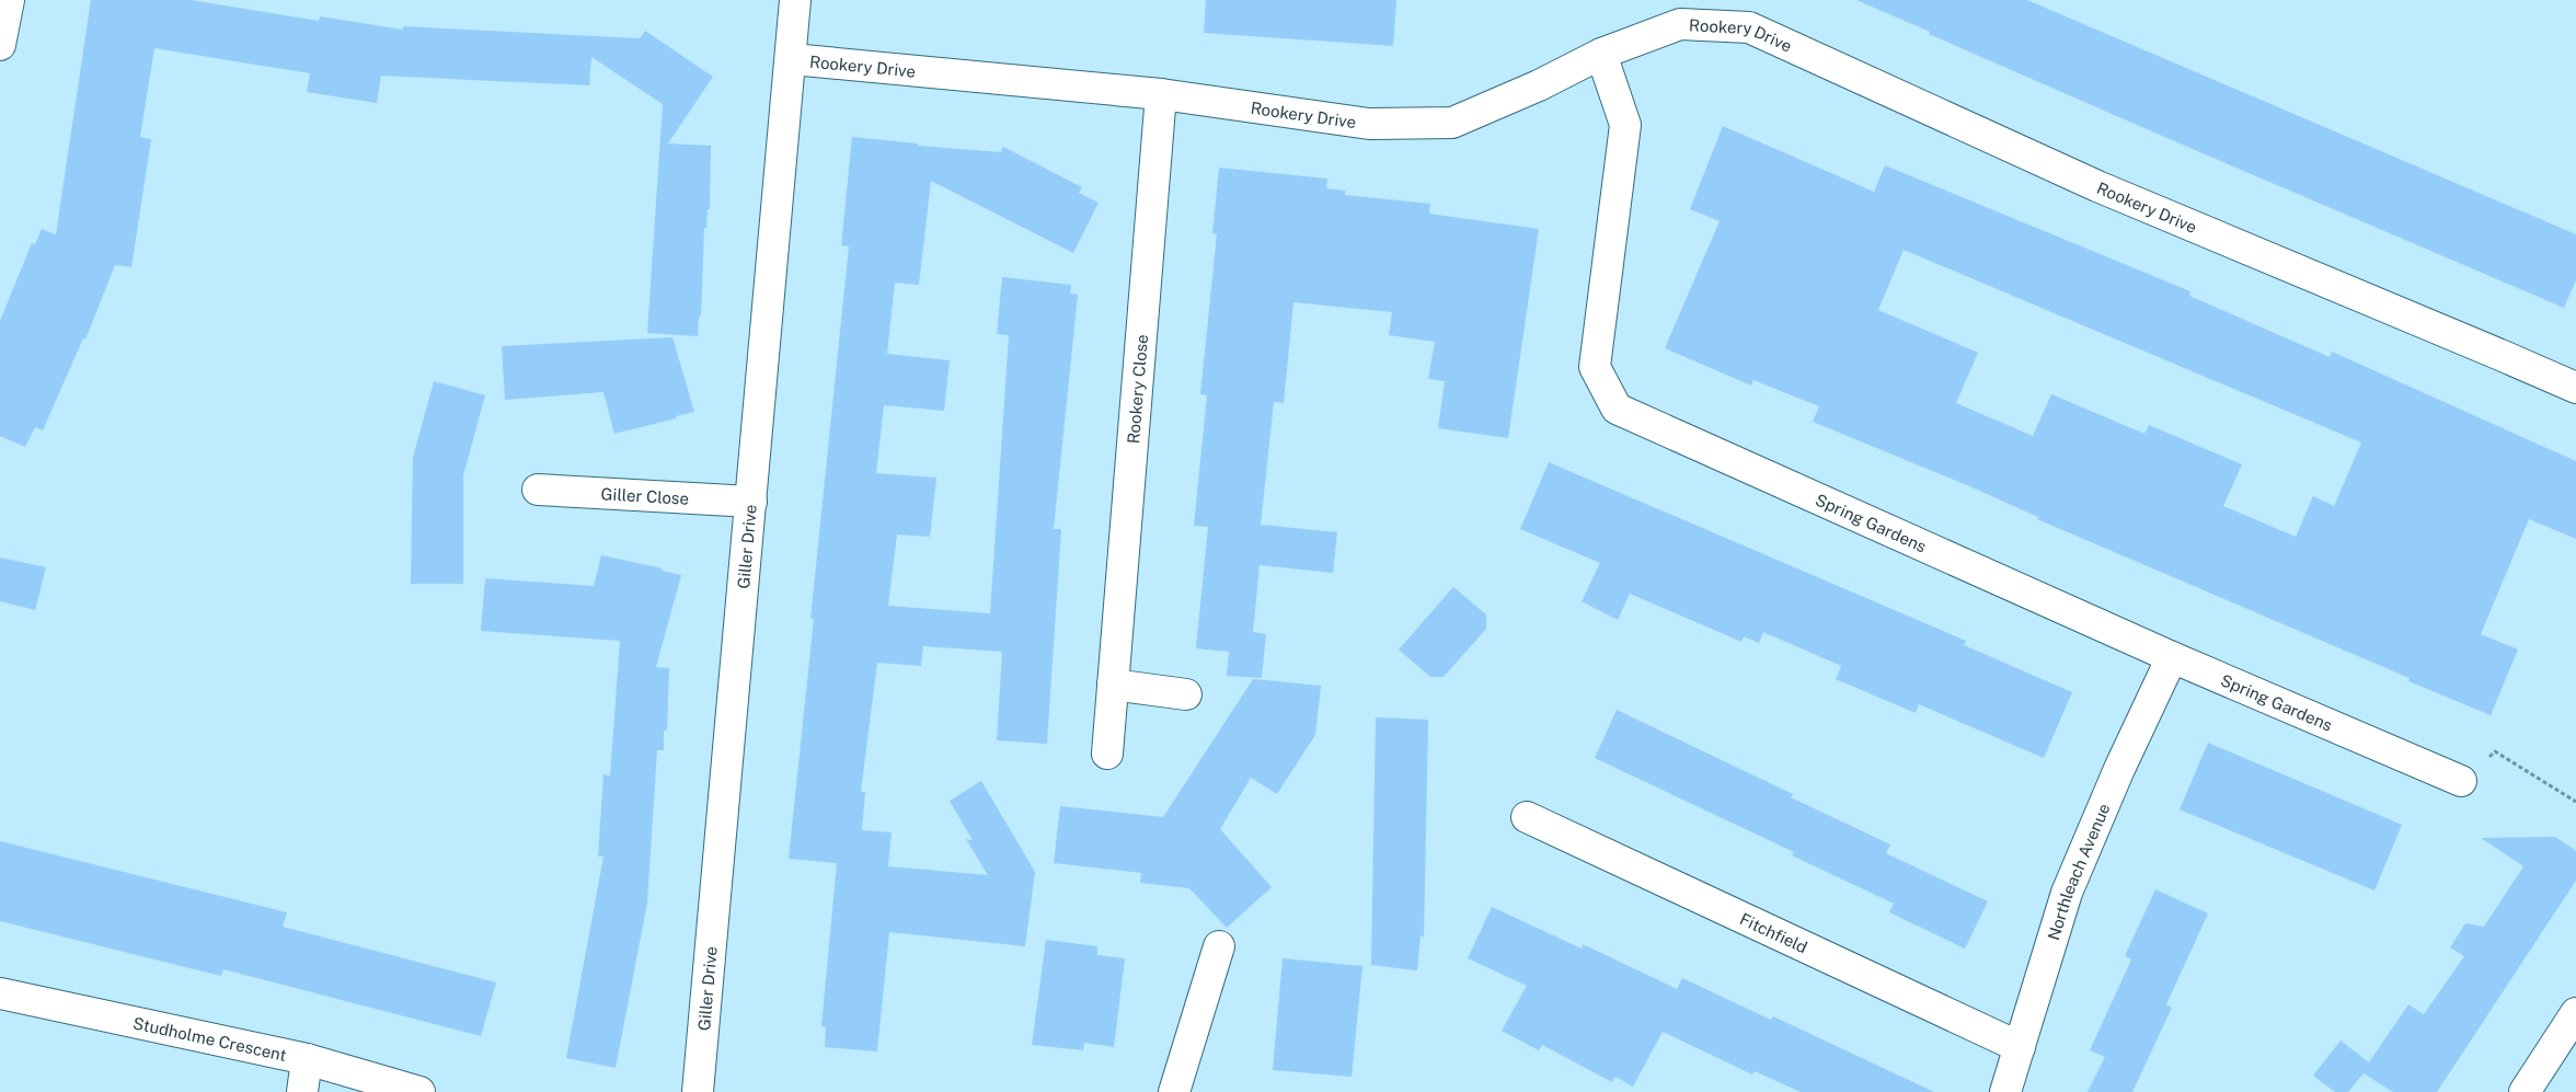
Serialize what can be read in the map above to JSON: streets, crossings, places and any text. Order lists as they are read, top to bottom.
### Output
{
  "streets": {
    "street": [
      "Rookery Drive",
      "Rookery Close",
      "Giller Close",
      "Spring Gardens",
      "Giller Drive",
      "Northleach Avenue",
      "Fitchfield",
      "Studholme Crescent"
    ]
  },
  "crossings": [
    ["Rookery Drive", "Rookery Close"],
    ["Rookery Drive", "Spring Gardens"],
    ["Rookery Drive", "Giller Drive"],
    ["Giller Close", "Giller Drive"],
    ["Spring Gardens", "Northleach Avenue"],
    ["Northleach Avenue", "Fitchfield"]
  ]
}
